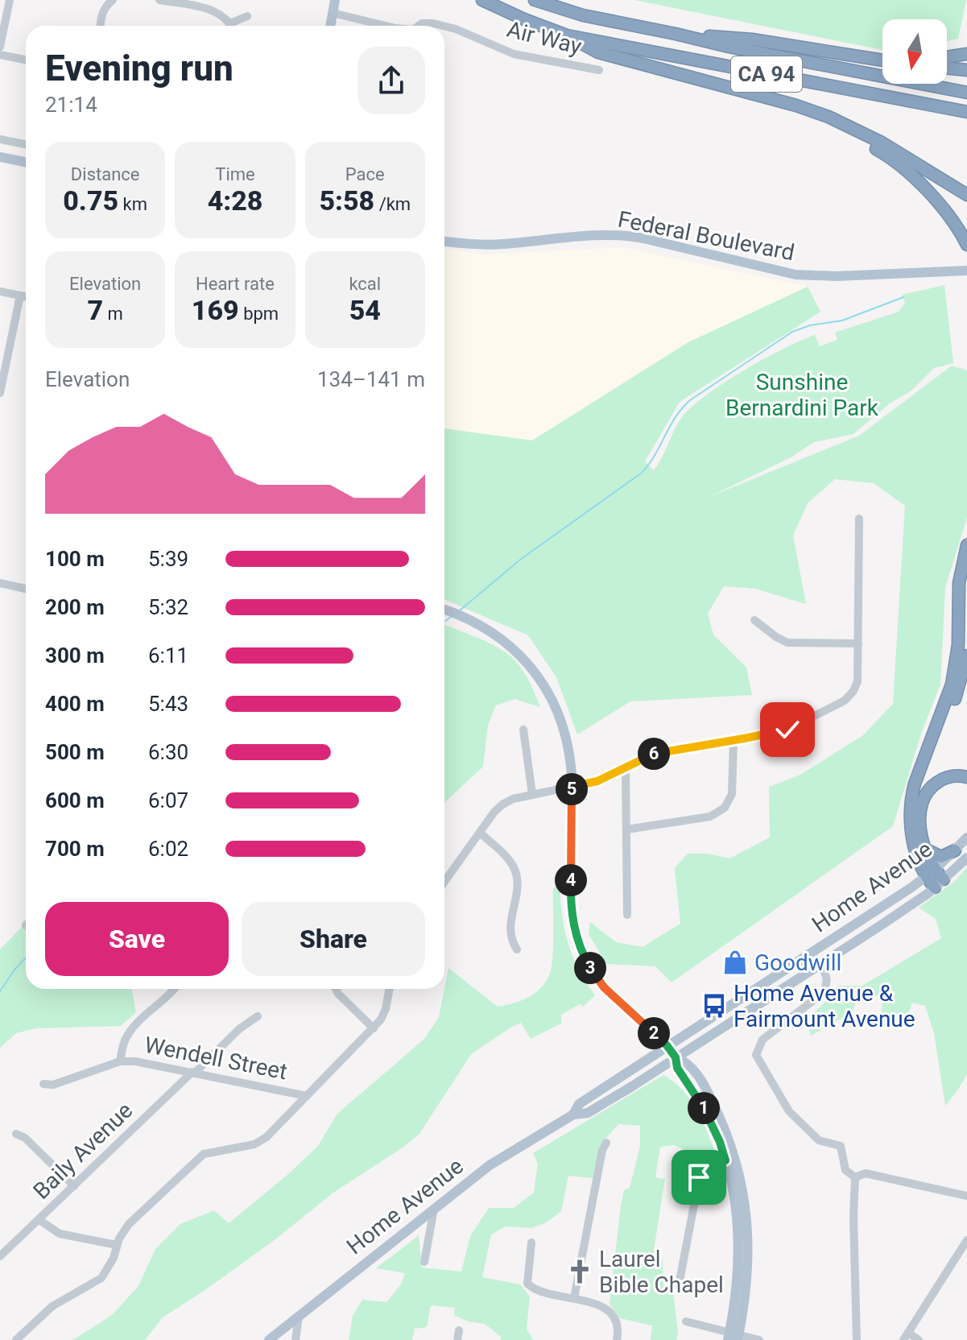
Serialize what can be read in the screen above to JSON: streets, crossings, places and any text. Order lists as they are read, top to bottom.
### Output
{
  "streets": {
    "highway": ["CA 94"],
    "main road": ["Federal Boulevard", "Home Avenue"],
    "street": ["Air Way", "Wendell Street", "Baily Avenue"]
  },
  "crossings": [
    ["Wendell Street", "Baily Avenue"]
  ],
  "parks": ["Sunshine Bernardini Park"],
  "places": {
    "shop": ["Goodwill"],
    "bus stop": ["Home Avenue & Fairmount Avenue"],
    "church": ["Laurel Bible Chapel"]
  },
  "north": "bottom",
  "page": {
    "heading": ["Evening run", "21:14"],
    "stats": [
      ["Distance", "0.75 km"],
      ["Time", "4:28"],
      ["Pace", "5:58 /km"],
      ["Elevation", "7 m"],
      ["Heart rate", "169 bpm"],
      ["kcal", "54"]
    ],
    "chart": ["Elevation", "134–141 m"],
    "list": [
      {
        "name": "100 m",
        "note": "5:39"
      },
      {
        "name": "200 m",
        "note": "5:32"
      },
      {
        "name": "300 m",
        "note": "6:11"
      },
      {
        "name": "400 m",
        "note": "5:43"
      },
      {
        "name": "500 m",
        "note": "6:30"
      },
      {
        "name": "600 m",
        "note": "6:07"
      },
      {
        "name": "700 m",
        "note": "6:02"
      }
    ],
    "pins": [
      "6",
      "5",
      "4",
      "3",
      "2",
      "1"
    ],
    "buttons": ["Save", "Share"]
  }
}
